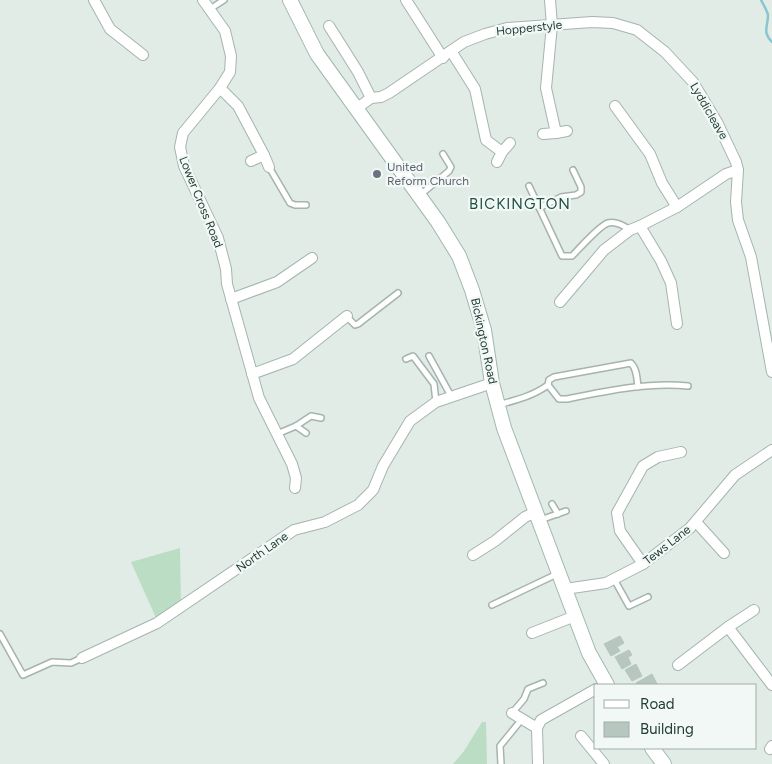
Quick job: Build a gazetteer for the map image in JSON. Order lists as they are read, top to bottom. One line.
{"streets":{"main road":["Bickington Road"],"street":["Hopperstyle","Lyddicleave","Lower Cross Road","Tews Lane","North Lane"]},"crossings":[["Hopperstyle","Lyddicleave"],["Hopperstyle","Bickington Road"],["Bickington Road","Tews Lane"],["Bickington Road","North Lane"]],"districts":["BICKINGTON"],"places":["United Reform Church"],"legend":["Road","Building"]}
